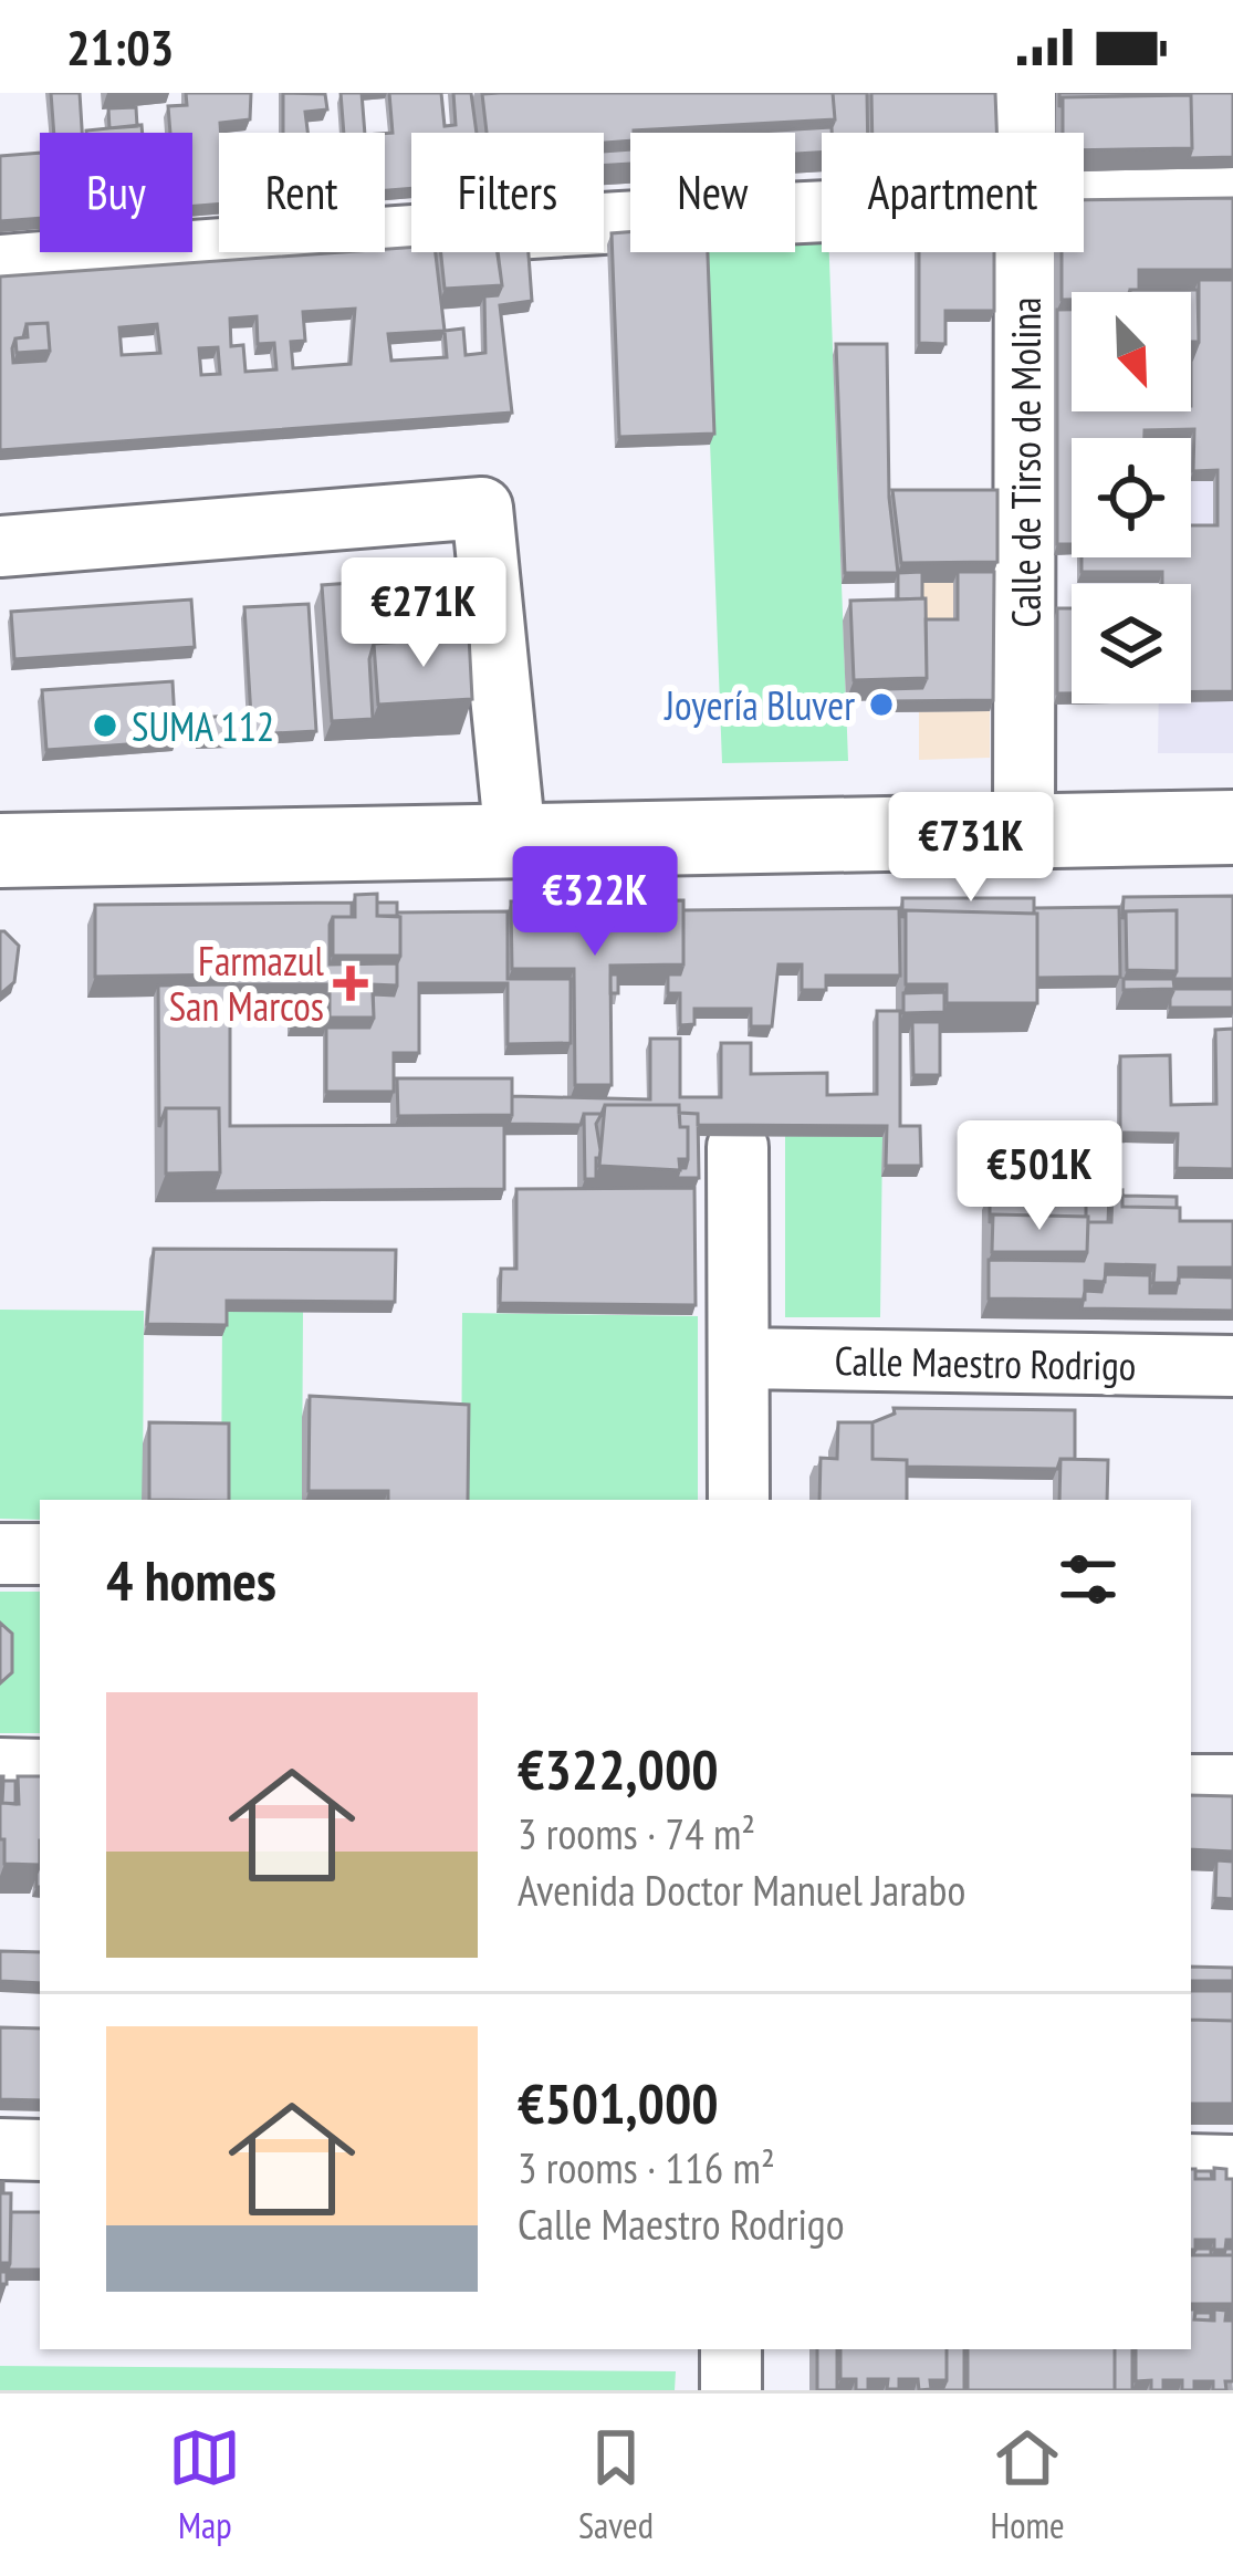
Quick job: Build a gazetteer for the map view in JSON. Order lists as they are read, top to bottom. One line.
{"streets":{"street":["Calle de Tirso de Molina","Calle Maestro Rodrigo"]},"places":{"other":["Joyería Bluver","SUMA 112"],"health":["Farmazul San Marcos"]},"north":"bottom right","page":{"status":"21:03","chip":["Buy","Rent","Filters","New","Apartment"],"price":["€271K","€731K","€322K","€501K"],"heading":"4 homes","list":[{"name":"€322,000","note":"3 rooms · 74 m² · Avenida Doctor Manuel Jarabo"},{"name":"€501,000","note":"3 rooms · 116 m² · Calle Maestro Rodrigo"}],"tabs":["Map","Saved","Home"]}}
